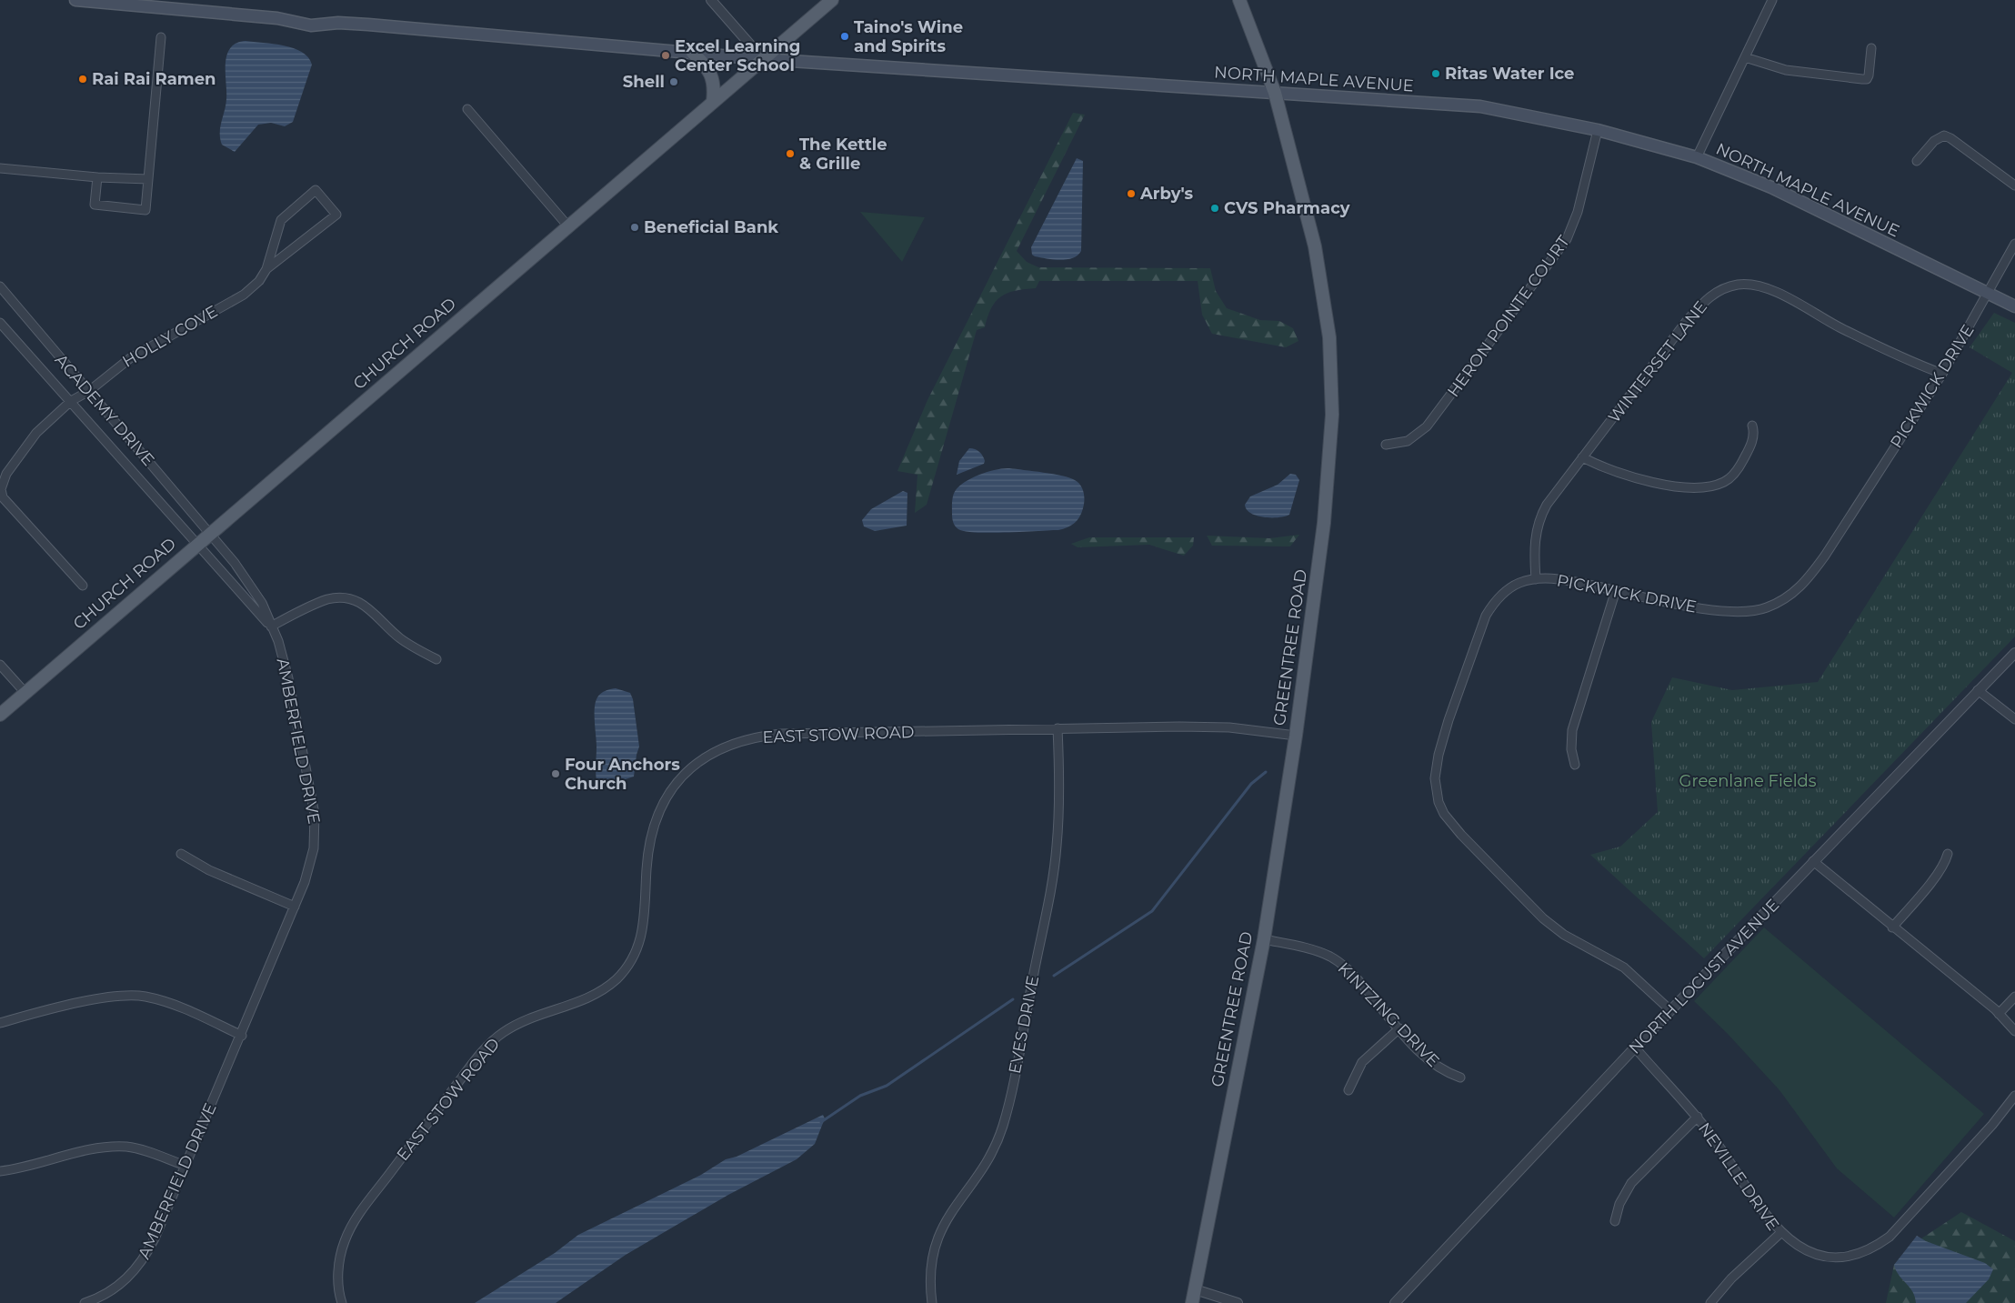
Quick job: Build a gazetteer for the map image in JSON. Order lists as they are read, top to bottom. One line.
{"streets":{"main road":["NORTH MAPLE AVENUE","CHURCH ROAD","GREENTREE ROAD"],"street":["HERON POINTE COURT","HOLLY COVE","WINTERSET LANE","PICKWICK DRIVE","ACADEMY DRIVE","EAST STOW ROAD","AMBERFIELD DRIVE","NORTH LOCUST AVENUE","KINTZING DRIVE","EVES DRIVE","NEVILLE DRIVE"]},"crossings":[["NORTH MAPLE AVENUE","HERON POINTE COURT"],["NORTH MAPLE AVENUE","CHURCH ROAD"],["NORTH MAPLE AVENUE","PICKWICK DRIVE"],["NORTH MAPLE AVENUE","GREENTREE ROAD"],["HOLLY COVE","ACADEMY DRIVE"],["CHURCH ROAD","ACADEMY DRIVE"],["CHURCH ROAD","AMBERFIELD DRIVE"],["WINTERSET LANE","PICKWICK DRIVE"],["PICKWICK DRIVE","NORTH LOCUST AVENUE"],["ACADEMY DRIVE","AMBERFIELD DRIVE"],["GREENTREE ROAD","EAST STOW ROAD"],["GREENTREE ROAD","KINTZING DRIVE"],["EAST STOW ROAD","EVES DRIVE"],["NORTH LOCUST AVENUE","NEVILLE DRIVE"]],"parks":["Greenlane Fields"],"places":["Taino's Wine and Spirits","Excel Learning Center School","Ritas Water Ice","Rai Rai Ramen","Shell","The Kettle & Grille","Arby's","CVS Pharmacy","Beneficial Bank","Four Anchors Church"]}
